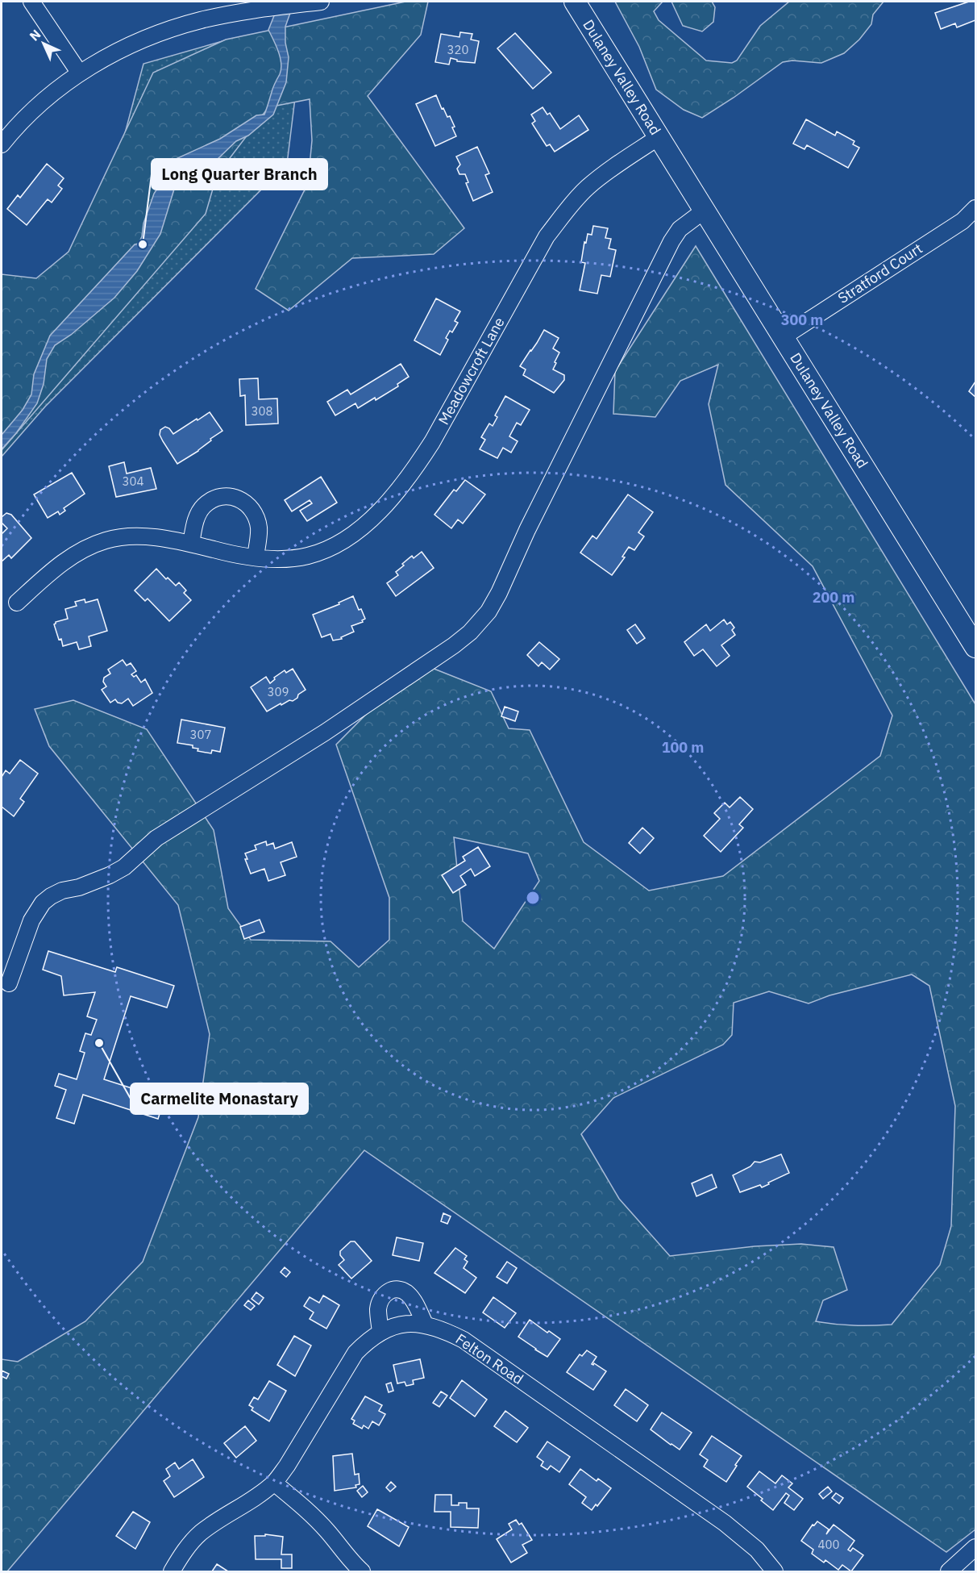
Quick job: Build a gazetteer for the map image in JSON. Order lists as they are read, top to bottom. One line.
{"streets":{"main road":["Dulaney Valley Road"],"street":["Stratford Court","Meadowcroft Lane","Felton Road"]},"crossings":[["Dulaney Valley Road","Stratford Court"],["Dulaney Valley Road","Meadowcroft Lane"]],"places":["Long Quarter Branch","Carmelite Monastary"],"house_numbers":["320","308","304","309","307","400"],"north":"top left","rings":["300 m","200 m","100 m"]}
